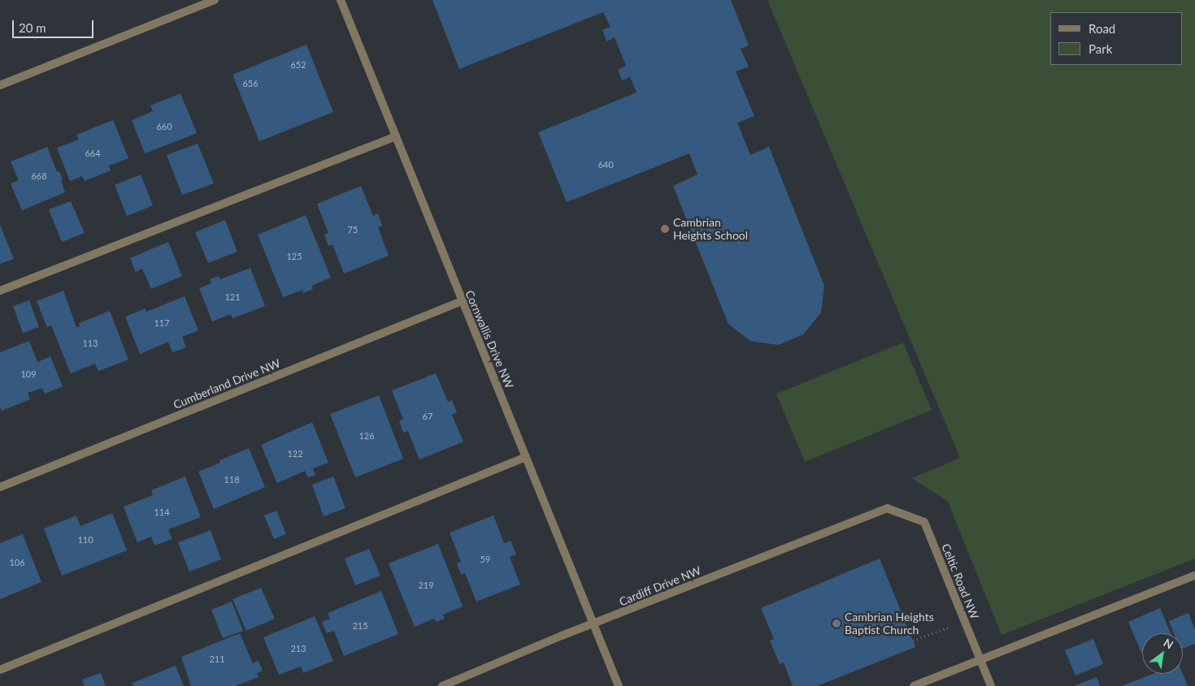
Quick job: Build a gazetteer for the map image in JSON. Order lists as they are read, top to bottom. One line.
{"streets":{"street":["Cornwallis Drive NW","Cumberland Drive NW","Celtic Road NW","Cardiff Drive NW"]},"crossings":[["Cornwallis Drive NW","Cumberland Drive NW"],["Cornwallis Drive NW","Cardiff Drive NW"],["Celtic Road NW","Cardiff Drive NW"]],"places":["Cambrian Heights School","Cambrian Heights Baptist Church"],"house_numbers":["652","656","660","664","640","668","75","125","121","117","113","109","67","126","122","118","114","110","59","106","219","215","213","211"],"legend":["Road","Park"],"scale_bar":"20 m","north":"top right"}
